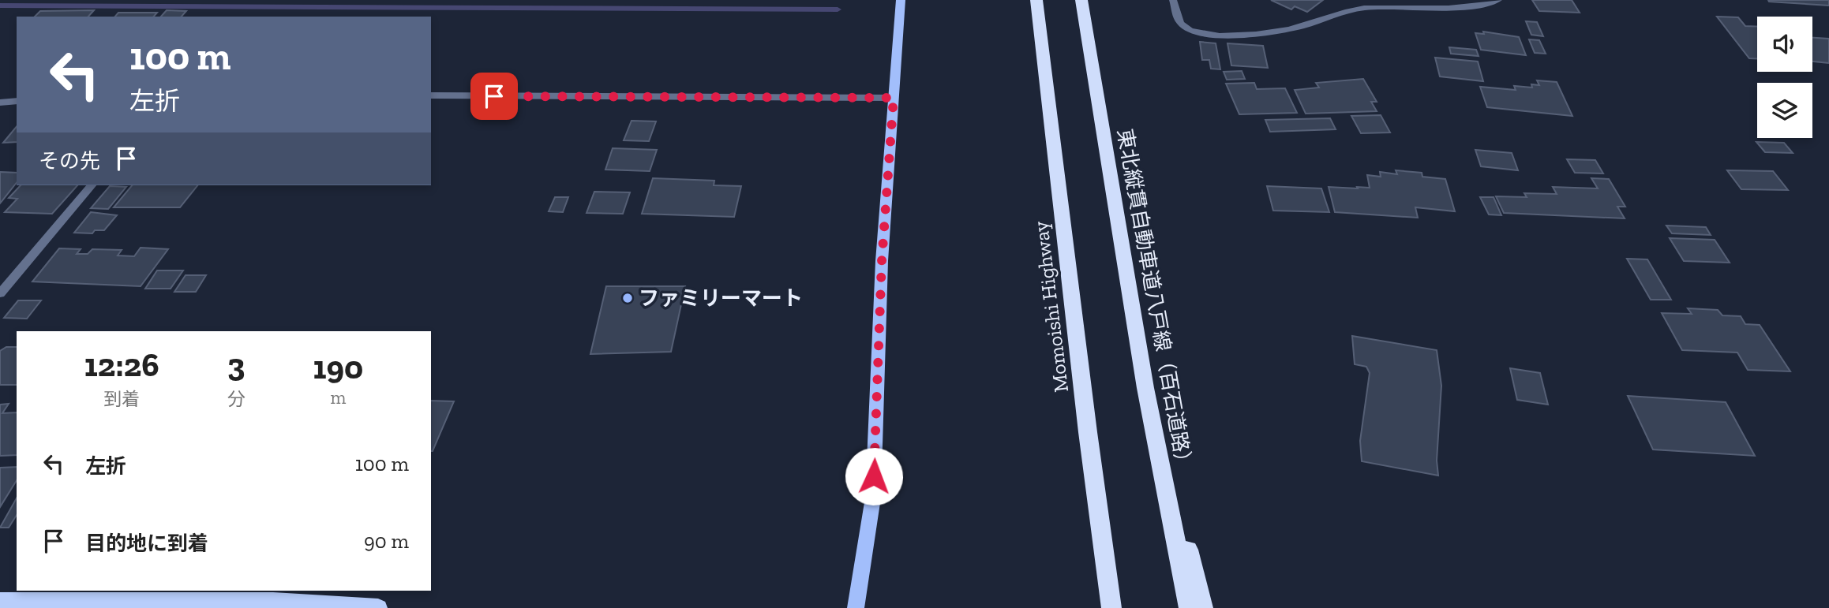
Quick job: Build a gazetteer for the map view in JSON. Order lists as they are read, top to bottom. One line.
{"streets":{"highway":["東北縦貫自動車道八戸線（百石道路）","Momoishi Highway"]},"places":["ファミリーマート"],"page":{"turn":["100 m","左折"],"then":"その先","eta":["12:26","到着","3","分","190","m"],"list":[{"name":"左折","value":"100 m"},{"name":"目的地に到着","value":"90 m"}]}}
